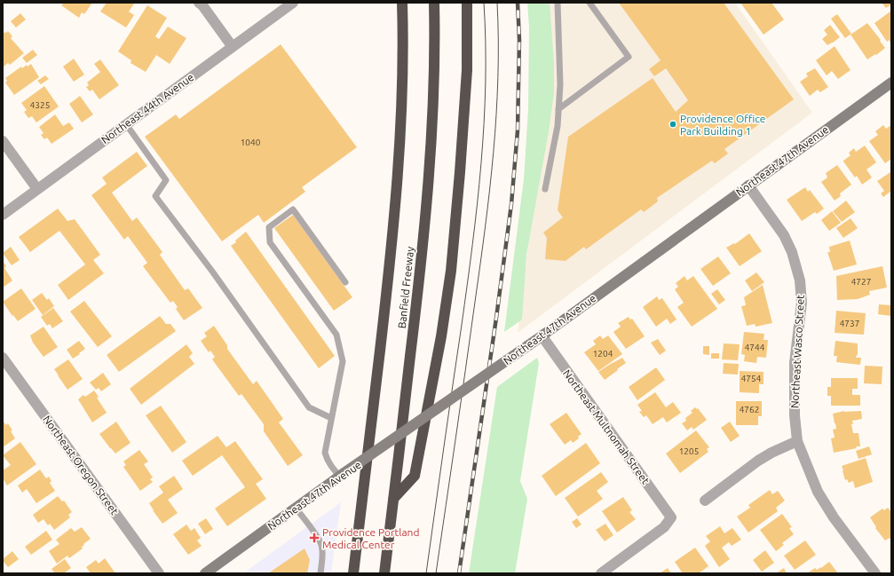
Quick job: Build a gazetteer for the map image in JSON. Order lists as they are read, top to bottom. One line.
{"streets":{"highway":["Banfield Freeway"],"main road":["Northeast 47th Avenue"],"street":["Northeast 44th Avenue","Northeast Wasco Street","Northeast Multnomah Street","Northeast Oregon Street"]},"crossings":[["Northeast 47th Avenue","Northeast Wasco Street"],["Northeast 47th Avenue","Northeast Multnomah Street"]],"places":{"other":["Providence Office Park Building 1"],"health":["Providence Portland Medical Center"]},"house_numbers":["4325","1040","4727","4737","4744","1204","4754","4762","1205"]}
